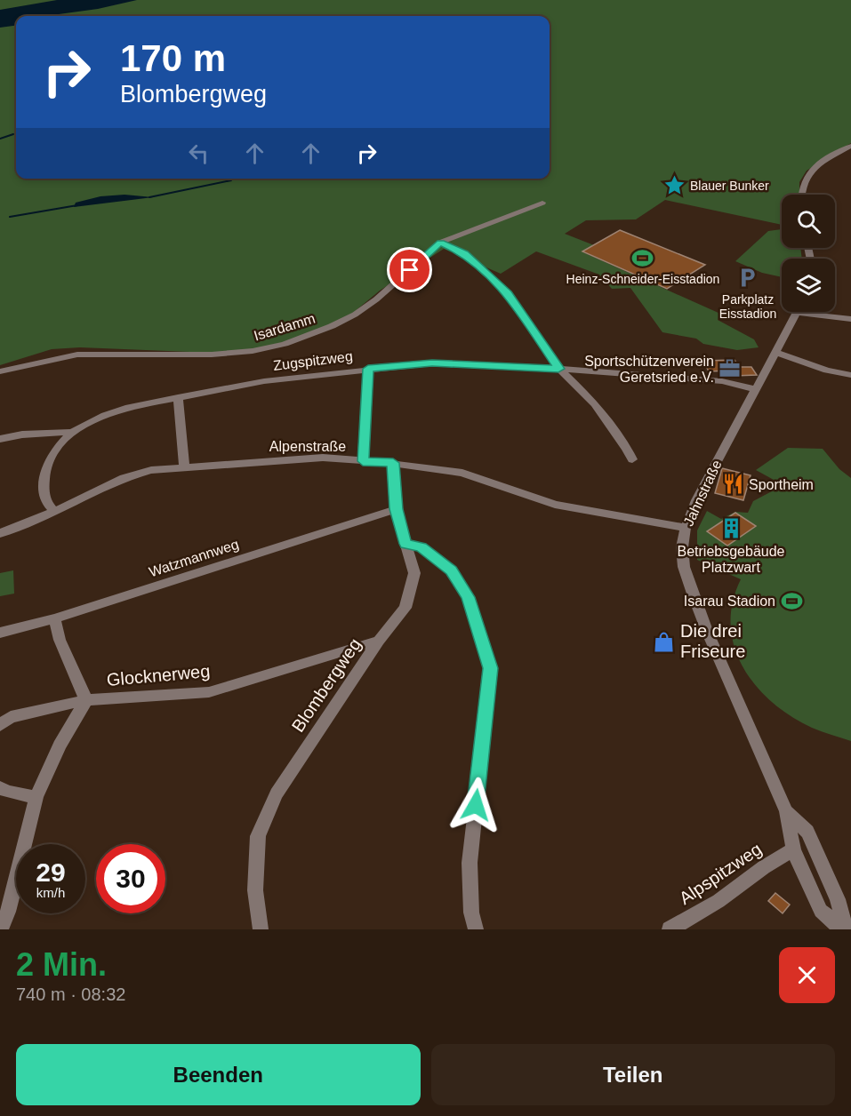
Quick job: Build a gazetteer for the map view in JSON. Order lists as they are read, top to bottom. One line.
{"streets":{"street":["Isardamm","Zugspitzweg","Alpenstraße","Jahnstraße","Watzmannweg","Glocknerweg","Blombergweg","Alpspitzweg"]},"crossings":[["Zugspitzweg","Alpenstraße"],["Zugspitzweg","Jahnstraße"],["Alpenstraße","Jahnstraße"],["Alpenstraße","Blombergweg"],["Jahnstraße","Alpspitzweg"],["Watzmannweg","Blombergweg"],["Glocknerweg","Blombergweg"]],"places":{"place":["Blauer Bunker"],"sports":["Heinz-Schneider-Eisstadion","Isarau Stadion"],"parking":["Parkplatz Eisstadion"],"office":["Sportschützenverein Geretsried e.V."],"restaurant":["Sportheim"],"building":["Betriebsgebäude Platzwart"],"shop":["Die drei Friseure"]},"page":{"turn":["170 m","Blombergweg"],"speed":"29 km/h","limit":"30","heading":["2 Min.","740 m · 08:32"],"buttons":["Beenden","Teilen"]}}
